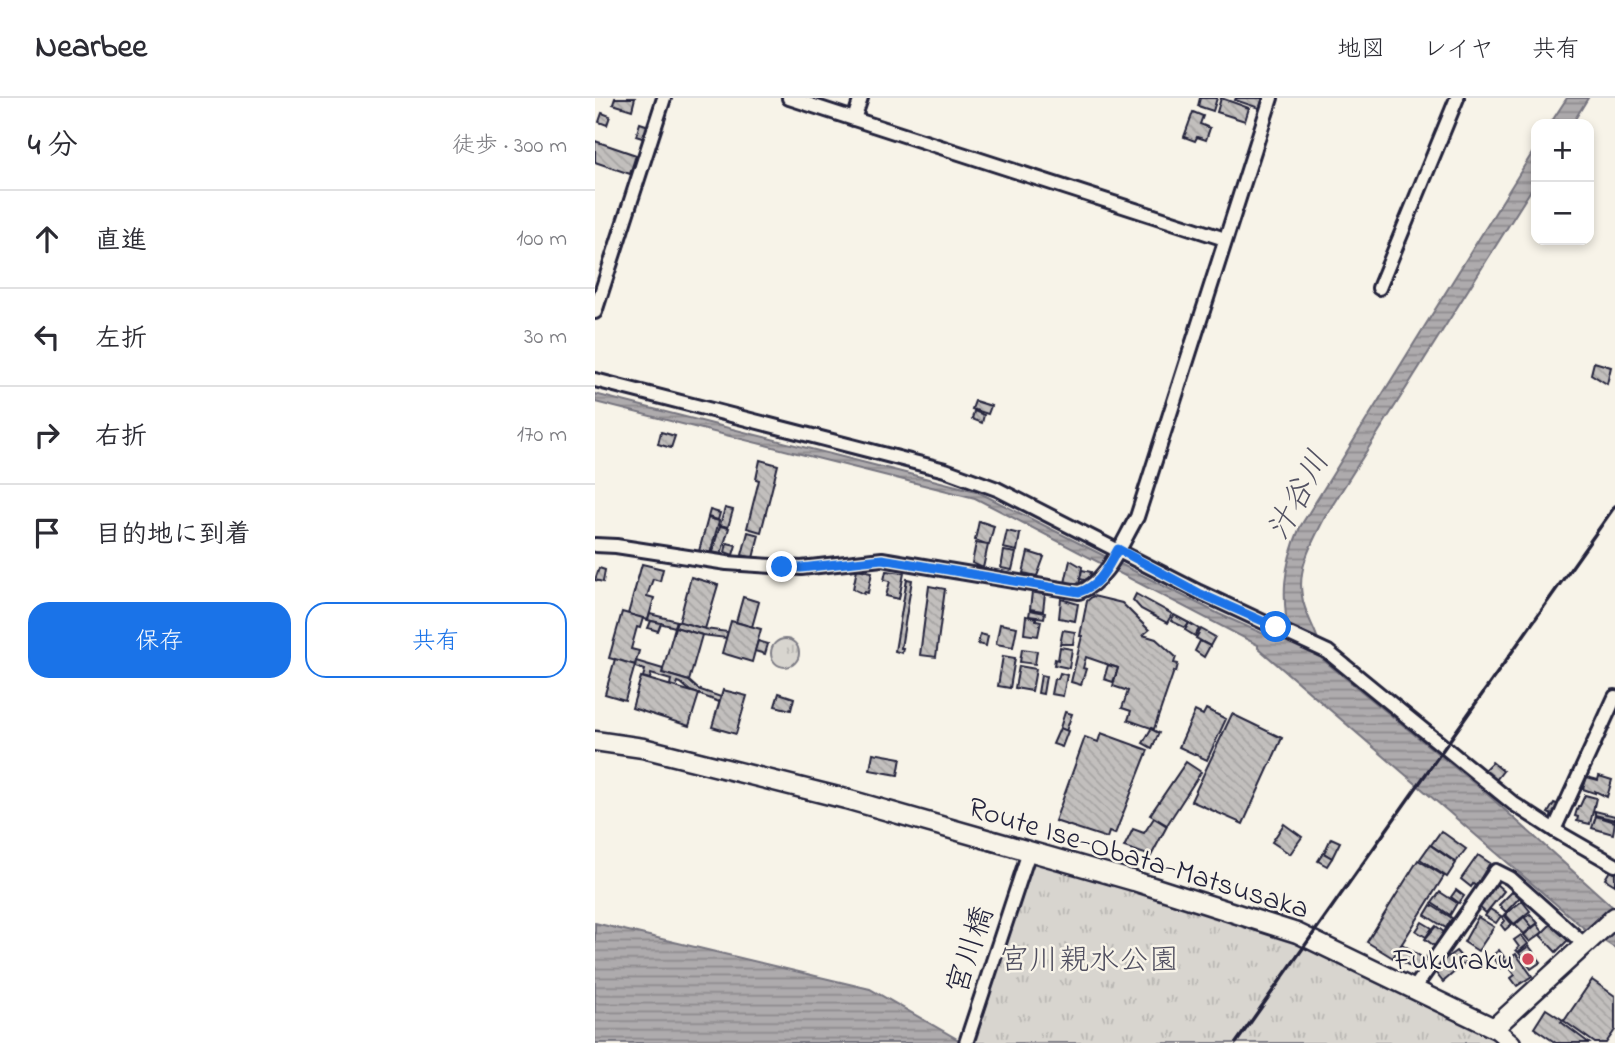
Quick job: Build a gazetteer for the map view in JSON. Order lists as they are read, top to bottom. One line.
{"streets":{"main road":["Route Ise-Obata-Matsusaka"],"street":["宮川橋"]},"crossings":[["Route Ise-Obata-Matsusaka","宮川橋"]],"water":["汁谷川"],"parks":["宮川親水公園"],"places":["Fukuraku"],"page":{"header":"Nearbee","nav":["地図","レイヤ","共有"],"heading":["4 分","徒歩 · 300 m"],"map_buttons":["+","−"],"list":[["直進","100 m"],["左折","30 m"],["右折","170 m"],"目的地に到着"],"buttons":["保存","共有"]}}
